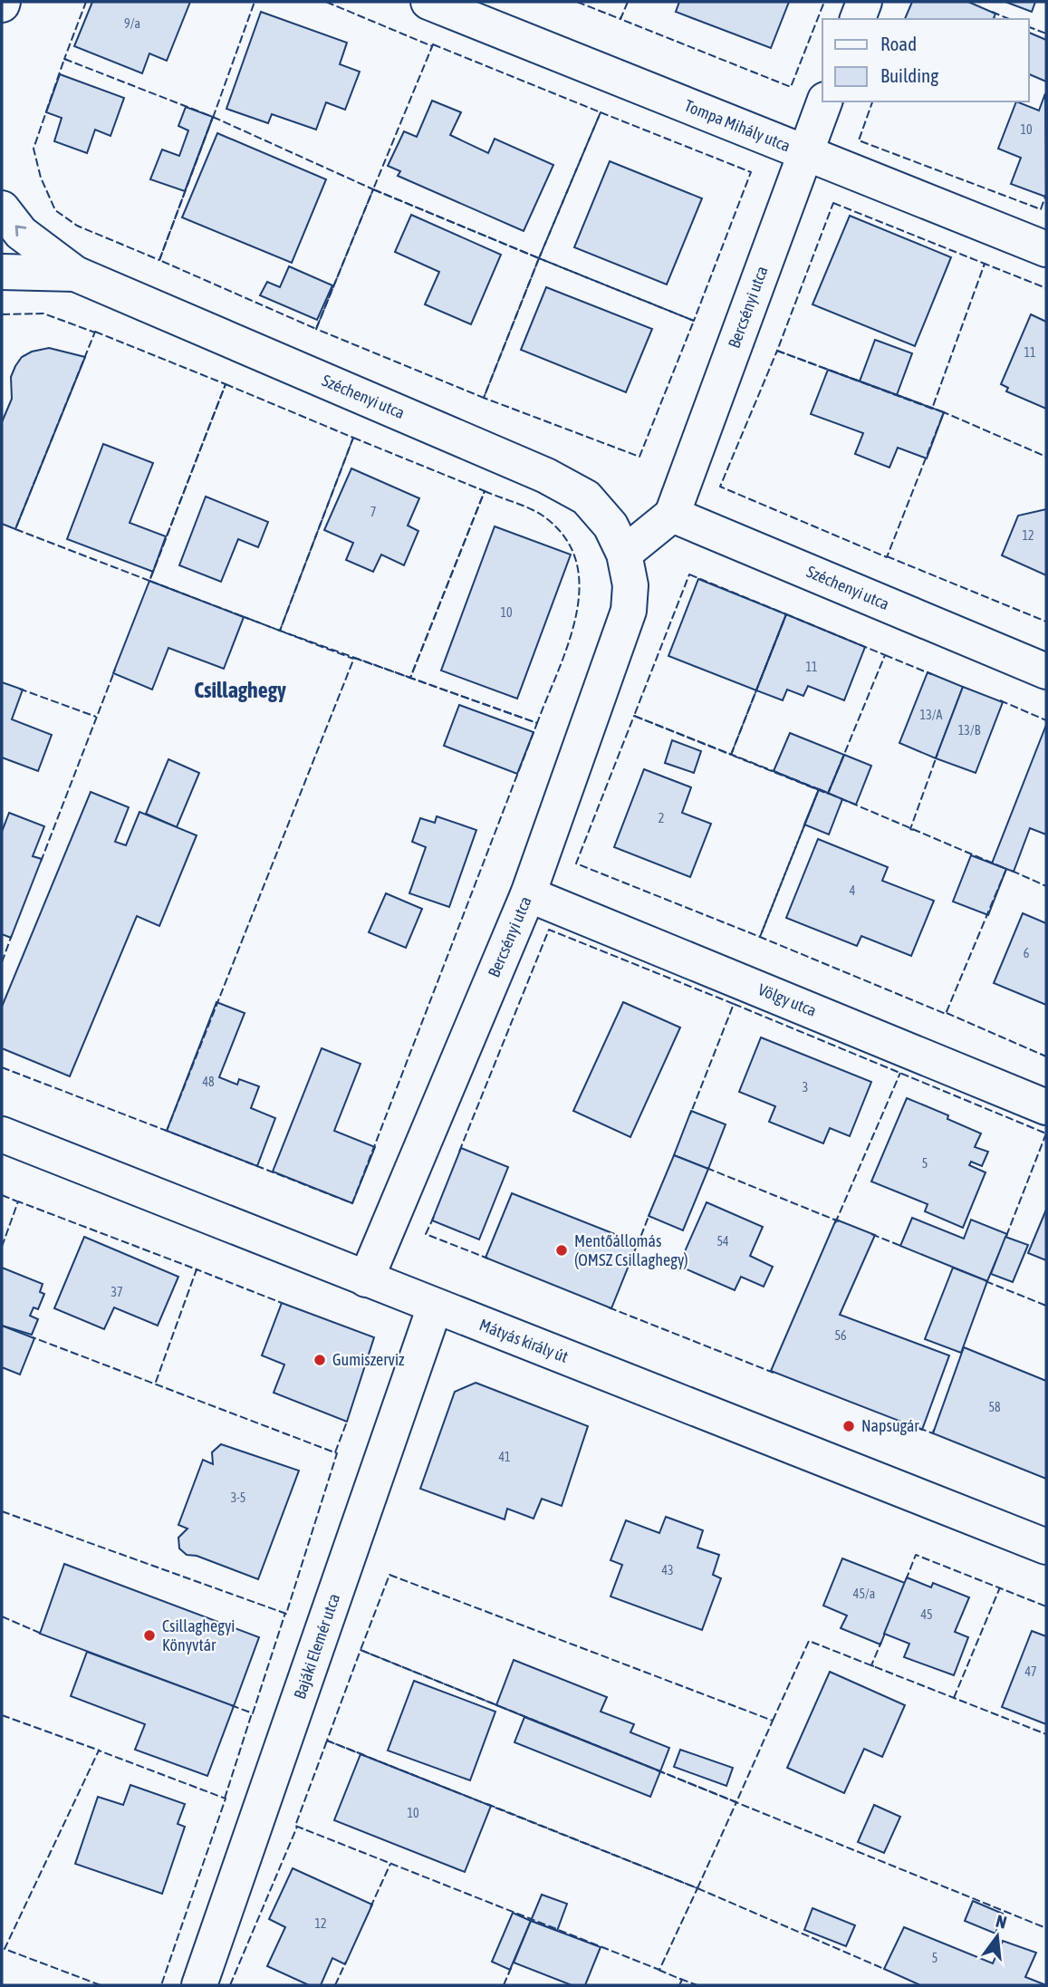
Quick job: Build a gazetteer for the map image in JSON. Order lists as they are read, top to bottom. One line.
{"streets":{"street":["Tompa Mihály utca","Bercsényi utca","Széchenyi utca","Völgy utca","Mátyás király út","Bajáki Elemér utca"]},"crossings":[["Tompa Mihály utca","Bercsényi utca"],["Bercsényi utca","Széchenyi utca"],["Bercsényi utca","Völgy utca"],["Bercsényi utca","Mátyás király út"],["Mátyás király út","Bajáki Elemér utca"]],"districts":["Csillaghegy"],"places":["Mentőállomás (OMSZ Csillaghegy)","Gumiszerviz","Napsugár","Csillaghegyi Könyvtár"],"house_numbers":["9/a","10","11","7","12","10","11","13/A","13/B","2","4","6","48","3","5","54","37","56","58","41","3-5","43","45/a","45","47","10","12","5"],"legend":["Road","Building"],"north":"top"}
